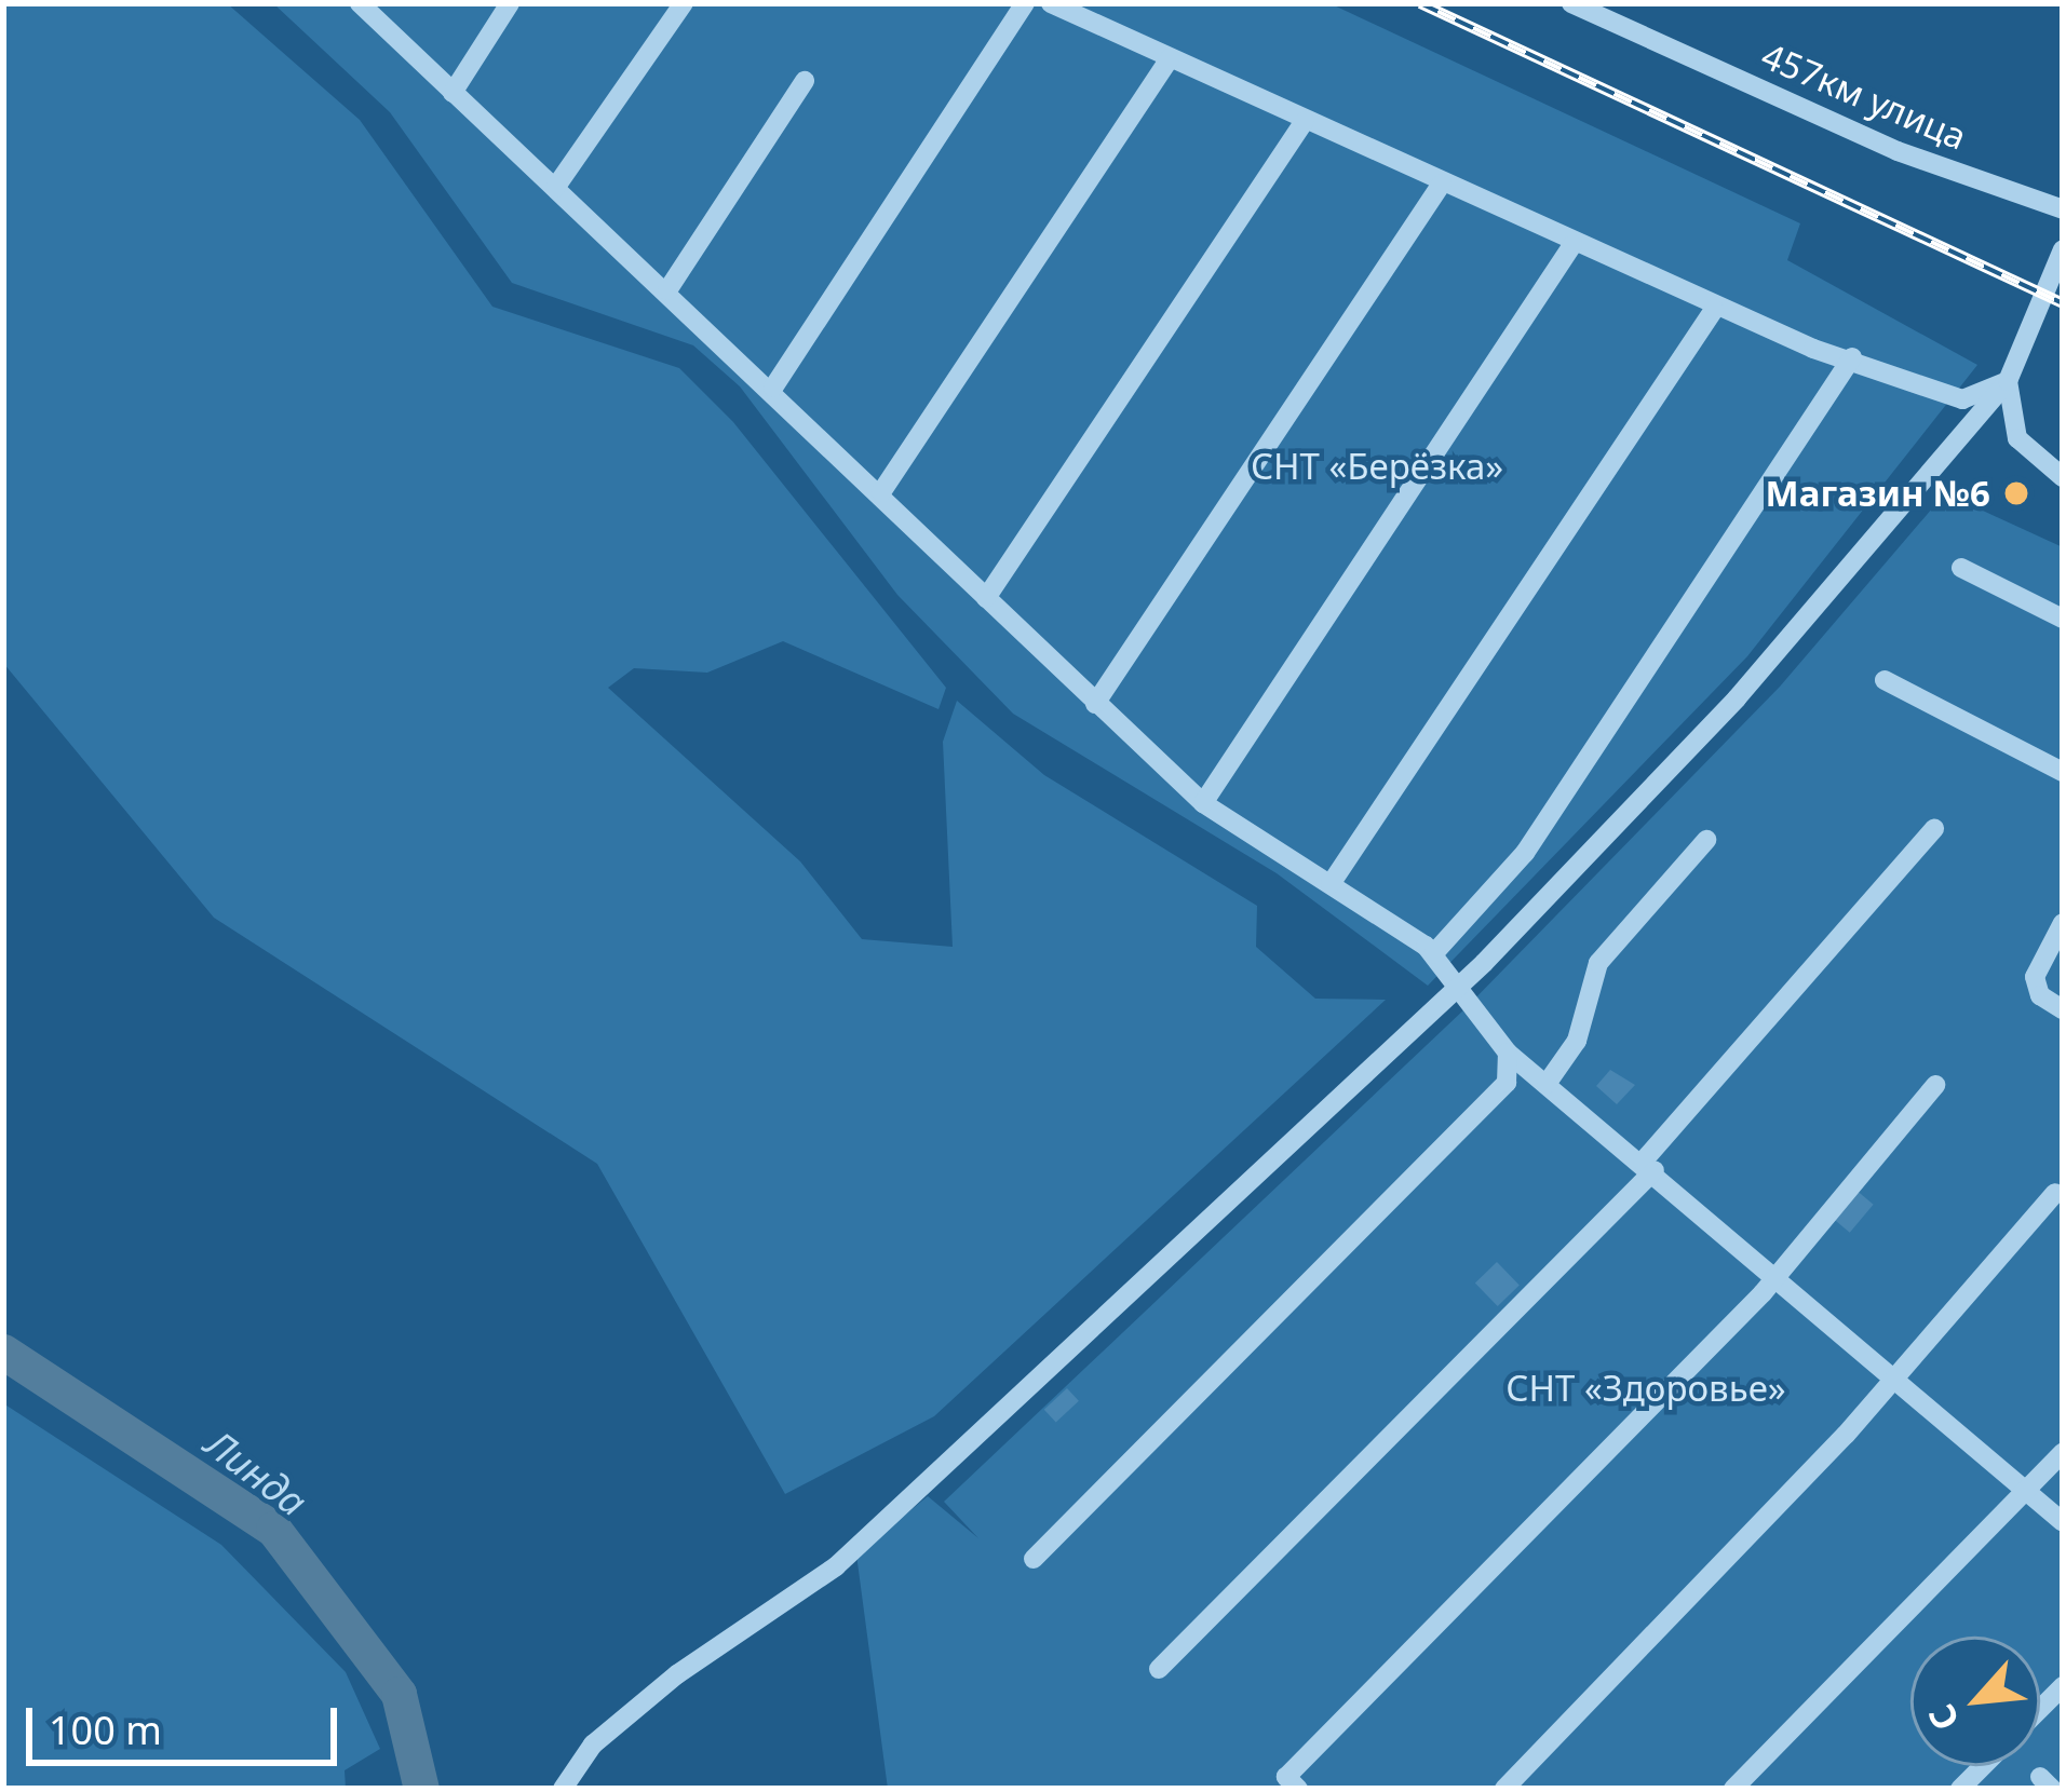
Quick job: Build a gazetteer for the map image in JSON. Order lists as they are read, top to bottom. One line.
{"streets":{"street":["457км улица"]},"water":["Линда"],"parks":["СНТ «Берёзка»","СНТ «Здоровье»"],"places":["Магазин №6"],"scale_bar":"100 m","north":"bottom left"}
